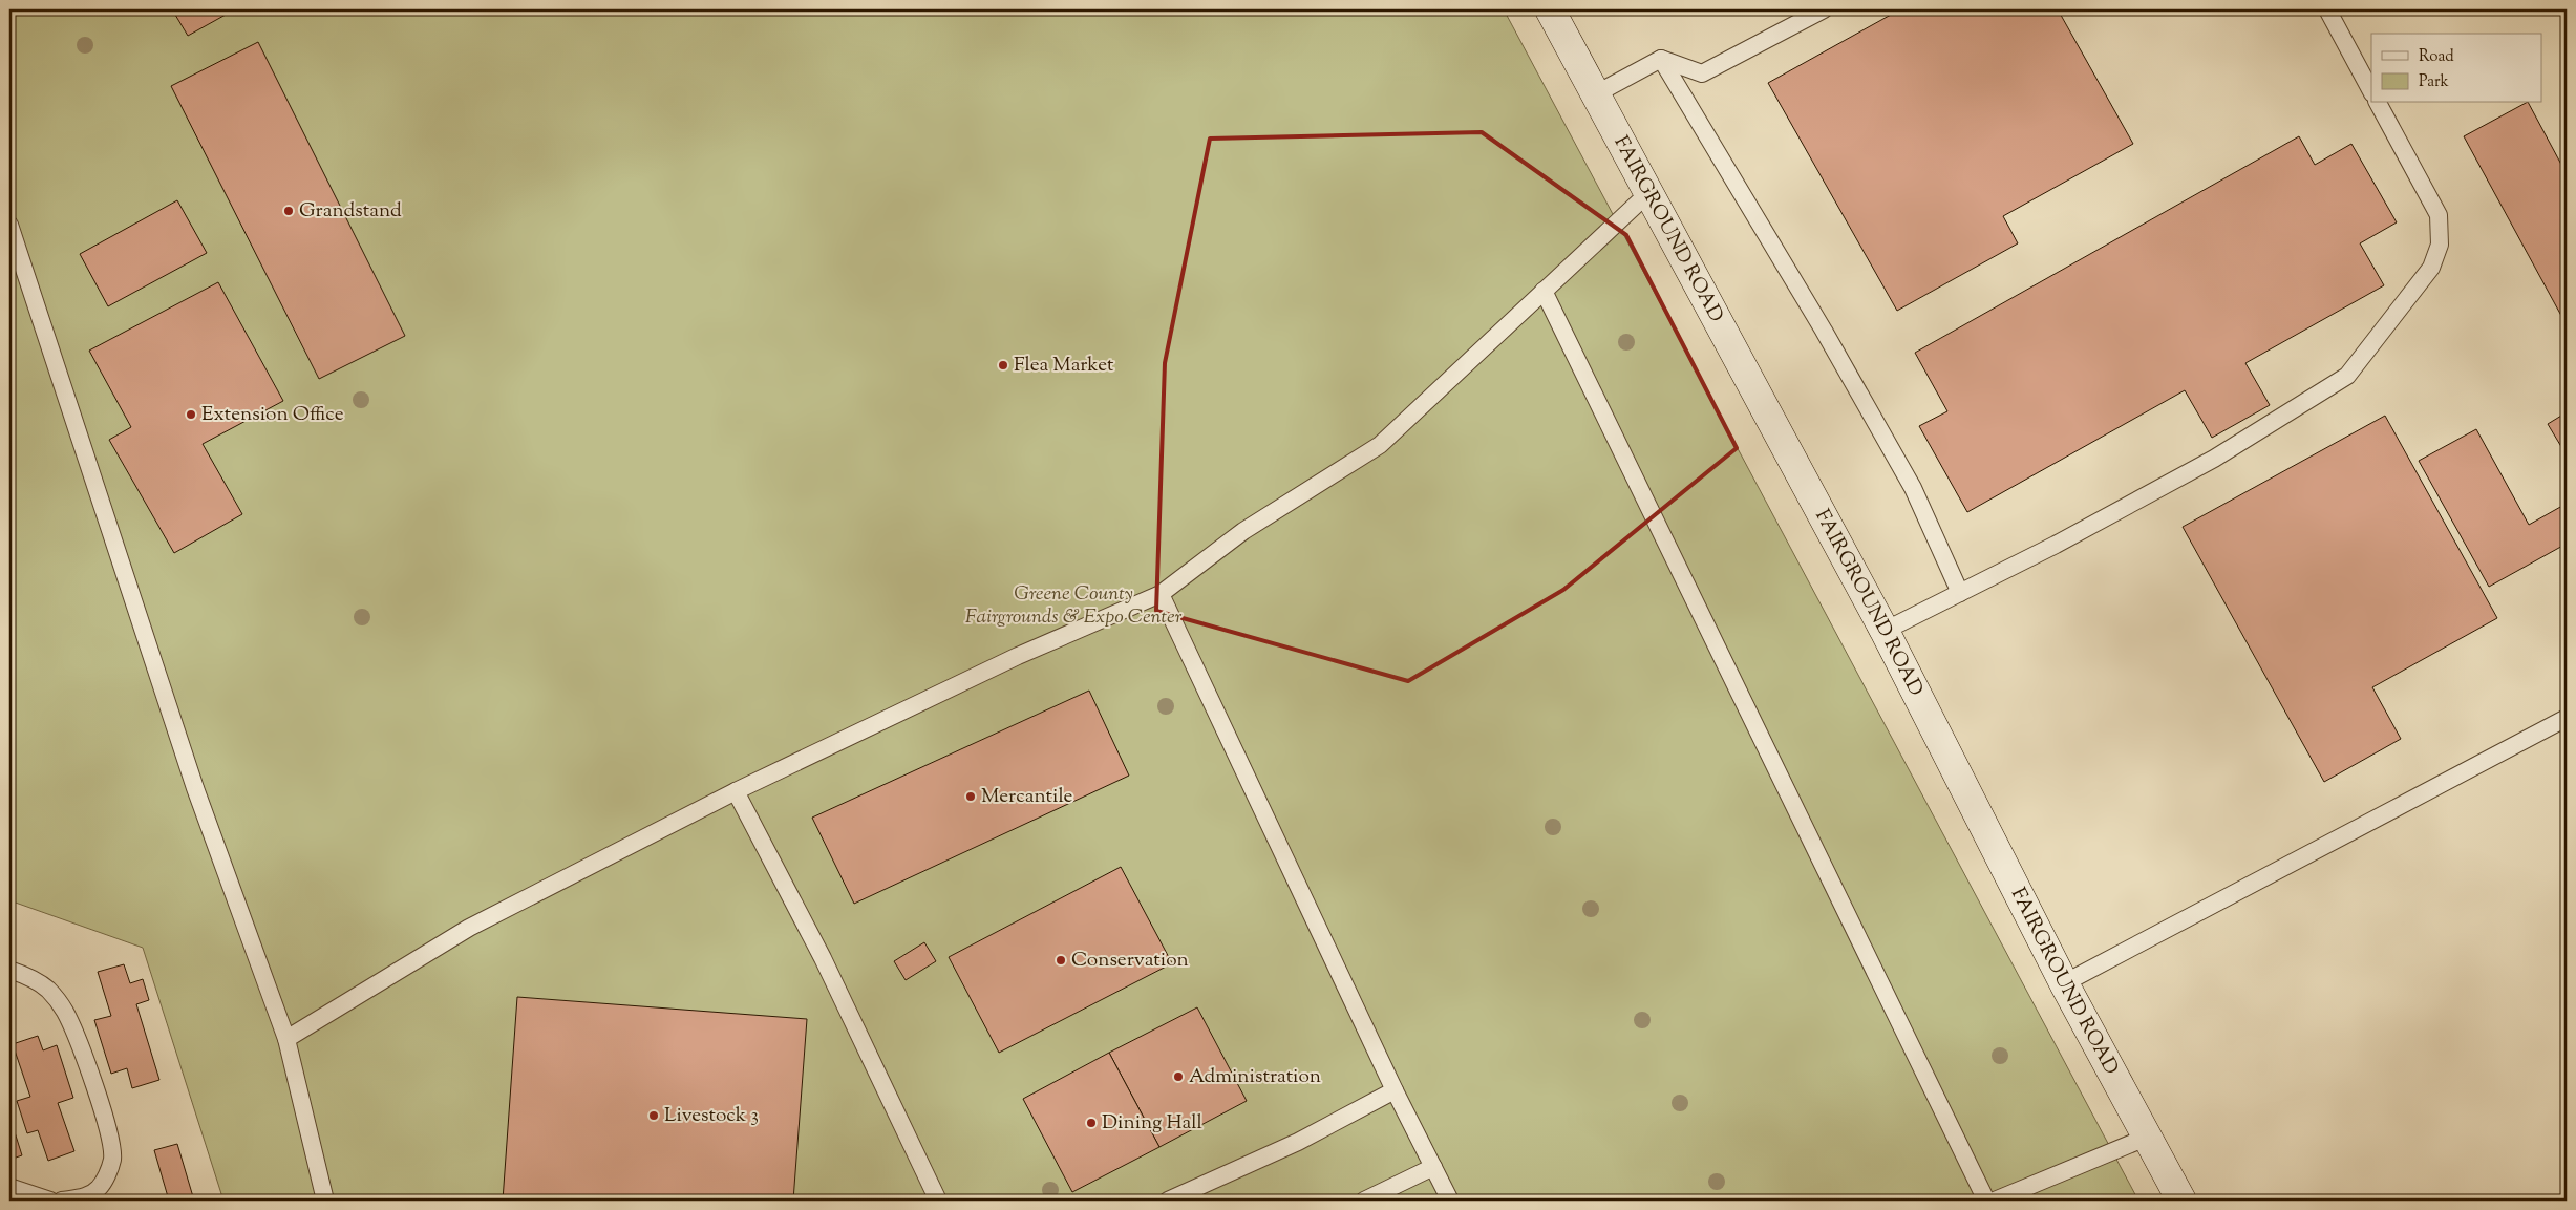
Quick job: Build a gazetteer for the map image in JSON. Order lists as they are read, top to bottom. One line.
{"streets":{"street":["FAIRGROUND ROAD"]},"parks":["Greene County Fairgrounds & Expo Center"],"places":["Grandstand","Flea Market","Extension Office","Mercantile","Conservation","Administration","Livestock 3","Dining Hall"],"legend":["Road","Park"]}
